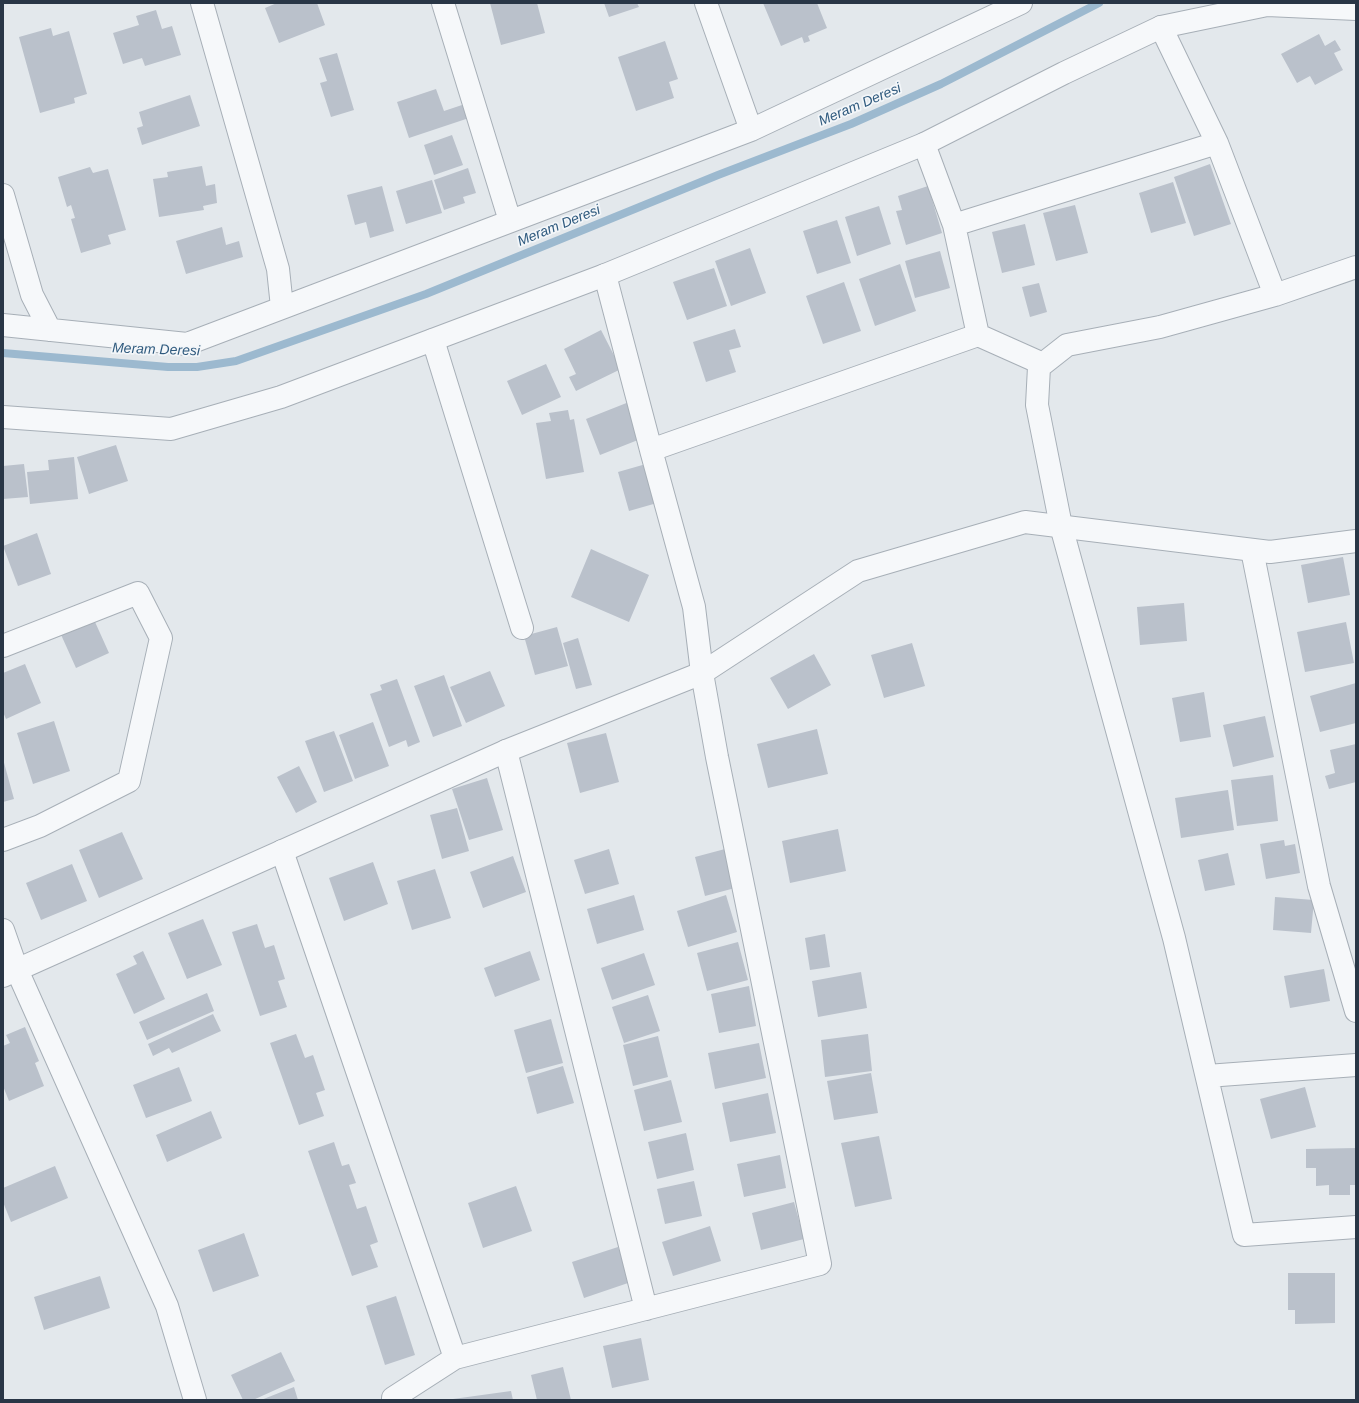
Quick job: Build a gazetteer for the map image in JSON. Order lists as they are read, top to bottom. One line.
{"water":["Meram Deresi"]}
